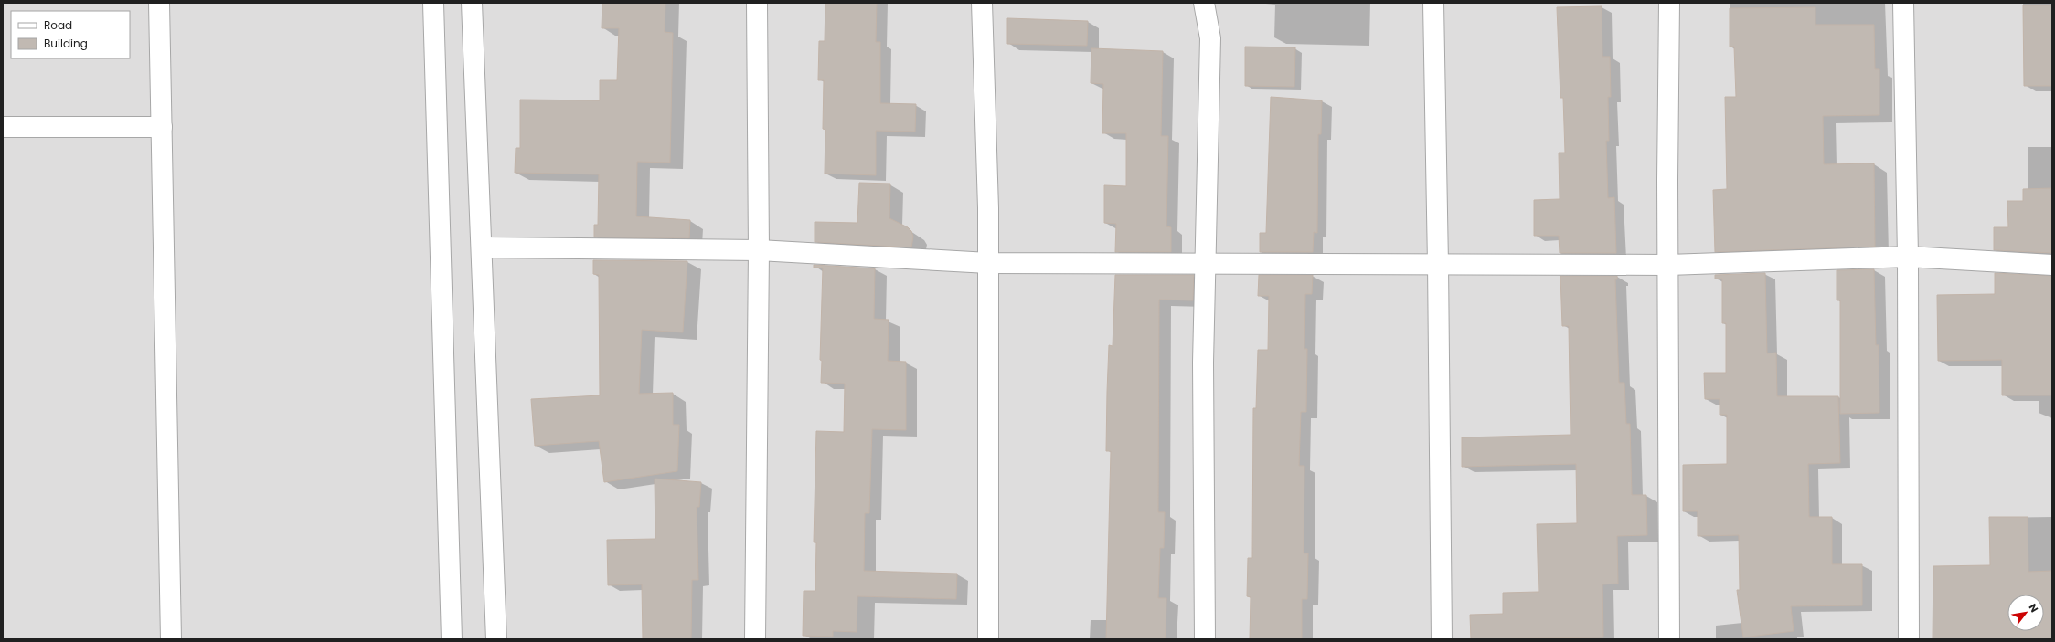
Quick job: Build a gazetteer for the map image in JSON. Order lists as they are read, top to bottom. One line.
{"legend":["Road","Building"],"north":"top right"}
